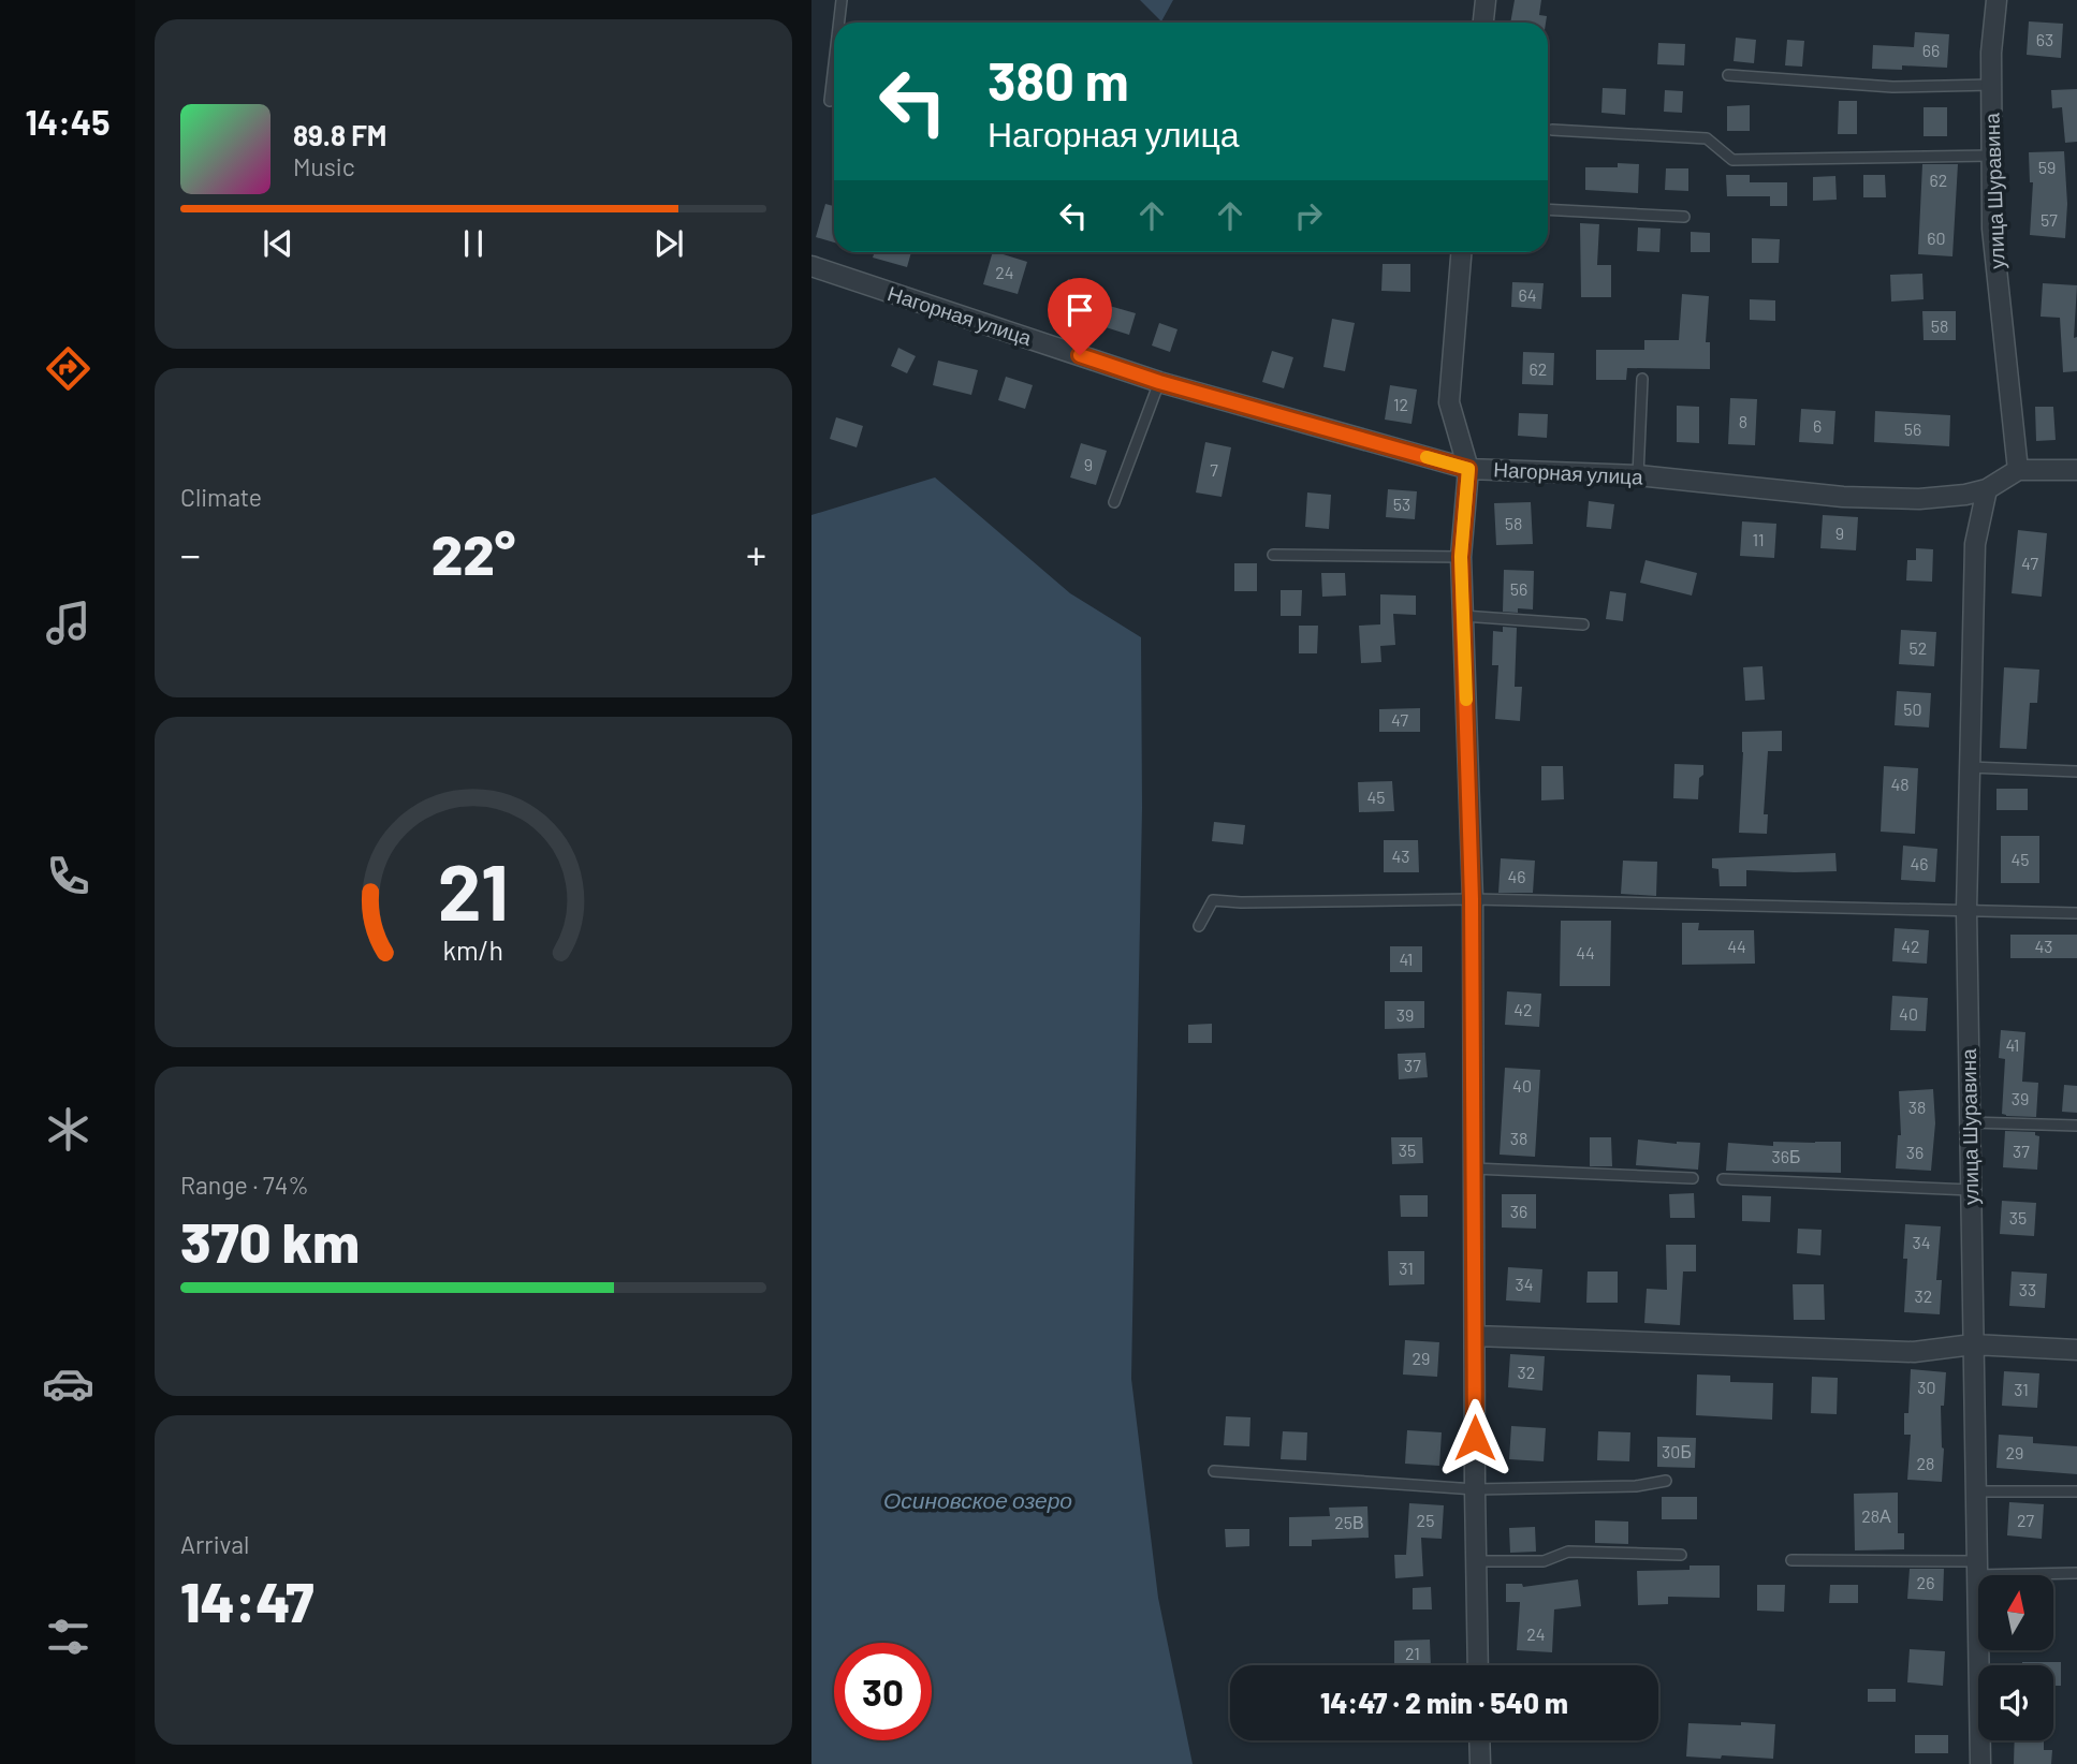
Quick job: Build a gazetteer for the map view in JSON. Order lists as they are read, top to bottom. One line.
{"streets":{"street":["улица Шуравина","Нагорная улица"]},"crossings":[["улица Шуравина","Нагорная улица"]],"water":["Осиновское озеро"],"house_numbers":["63","66","59","62","57","60","24","64","58","62","12","8","6","56","9","7","53","58","9","11","47","56","52","50","47","48","45","43","45","46","46","44","42","43","44","41","42","40","39","41","37","40","39","38","38","35","37","36","36Б","36","35","34","31","34","33","32","29","32","30","31","30Б","29","28","28А","25","27","25В","26","24","21"],"north":"top","page":{"tabs":"14:45","turn":["380 m","Нагорная улица"],"song":["89.8 FM","Music"],"tile":["Climate",["Range · 74%","370 km"],["Arrival","14:47"]],"heat":["−","22°","+"],"limit":"30","trip":"14:47 · 2 min · 540 m","gauge":["21","km/h"]}}
